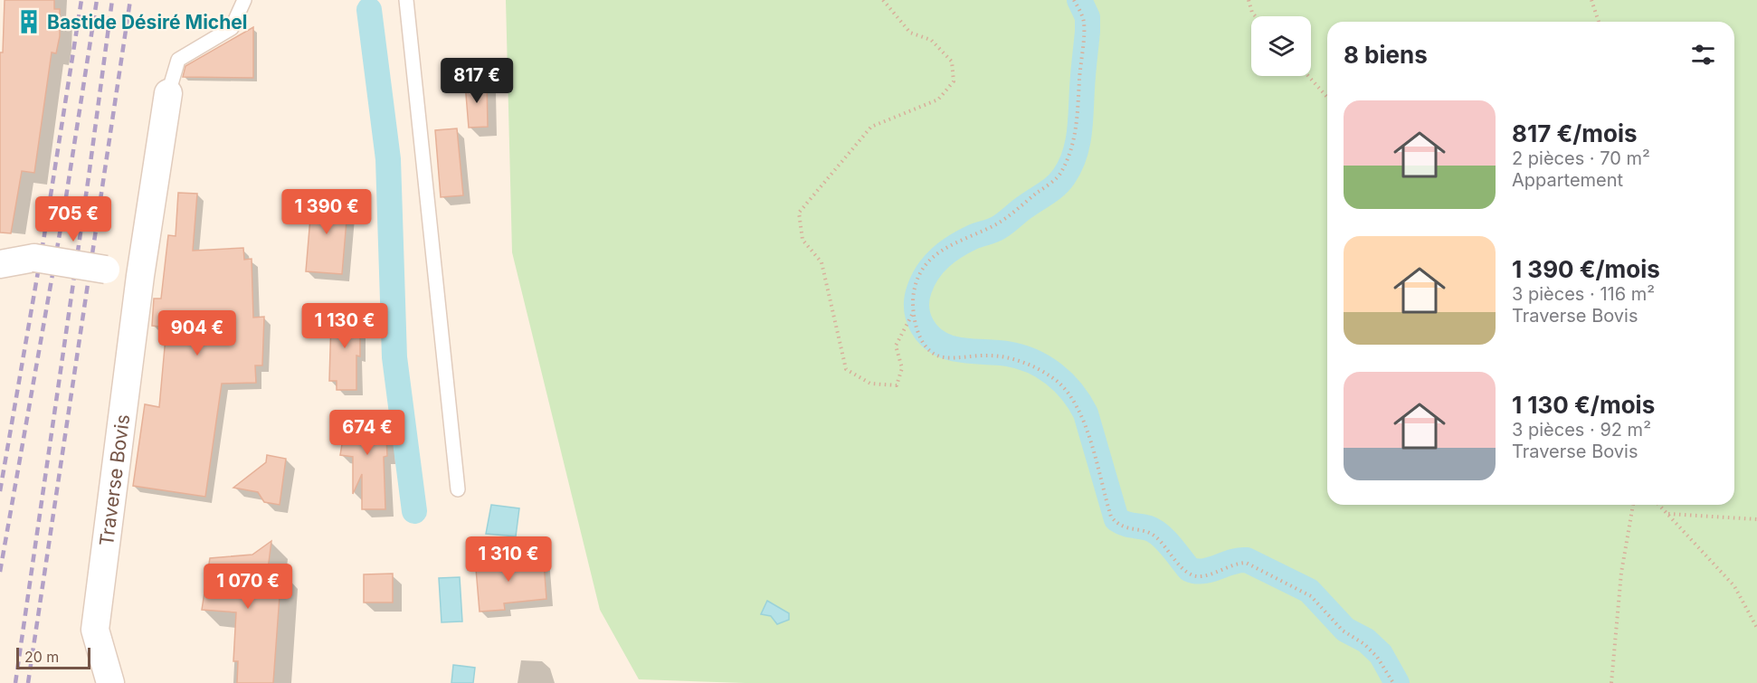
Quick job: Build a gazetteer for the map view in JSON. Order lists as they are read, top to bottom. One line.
{"streets":{"street":["Traverse Bovis"]},"places":{"building":["Bastide Désiré Michel"]},"scale_bar":"20 m","page":{"heading":"8 biens","price":["817 €","1 390 €","705 €","1 130 €","904 €","674 €","1 310 €","1 070 €"],"list":[{"name":"817 €/mois","note":"2 pièces · 70 m² · Appartement"},{"name":"1 390 €/mois","note":"3 pièces · 116 m² · Traverse Bovis"},{"name":"1 130 €/mois","note":"3 pièces · 92 m² · Traverse Bovis"}],"scale":"20 m"}}
